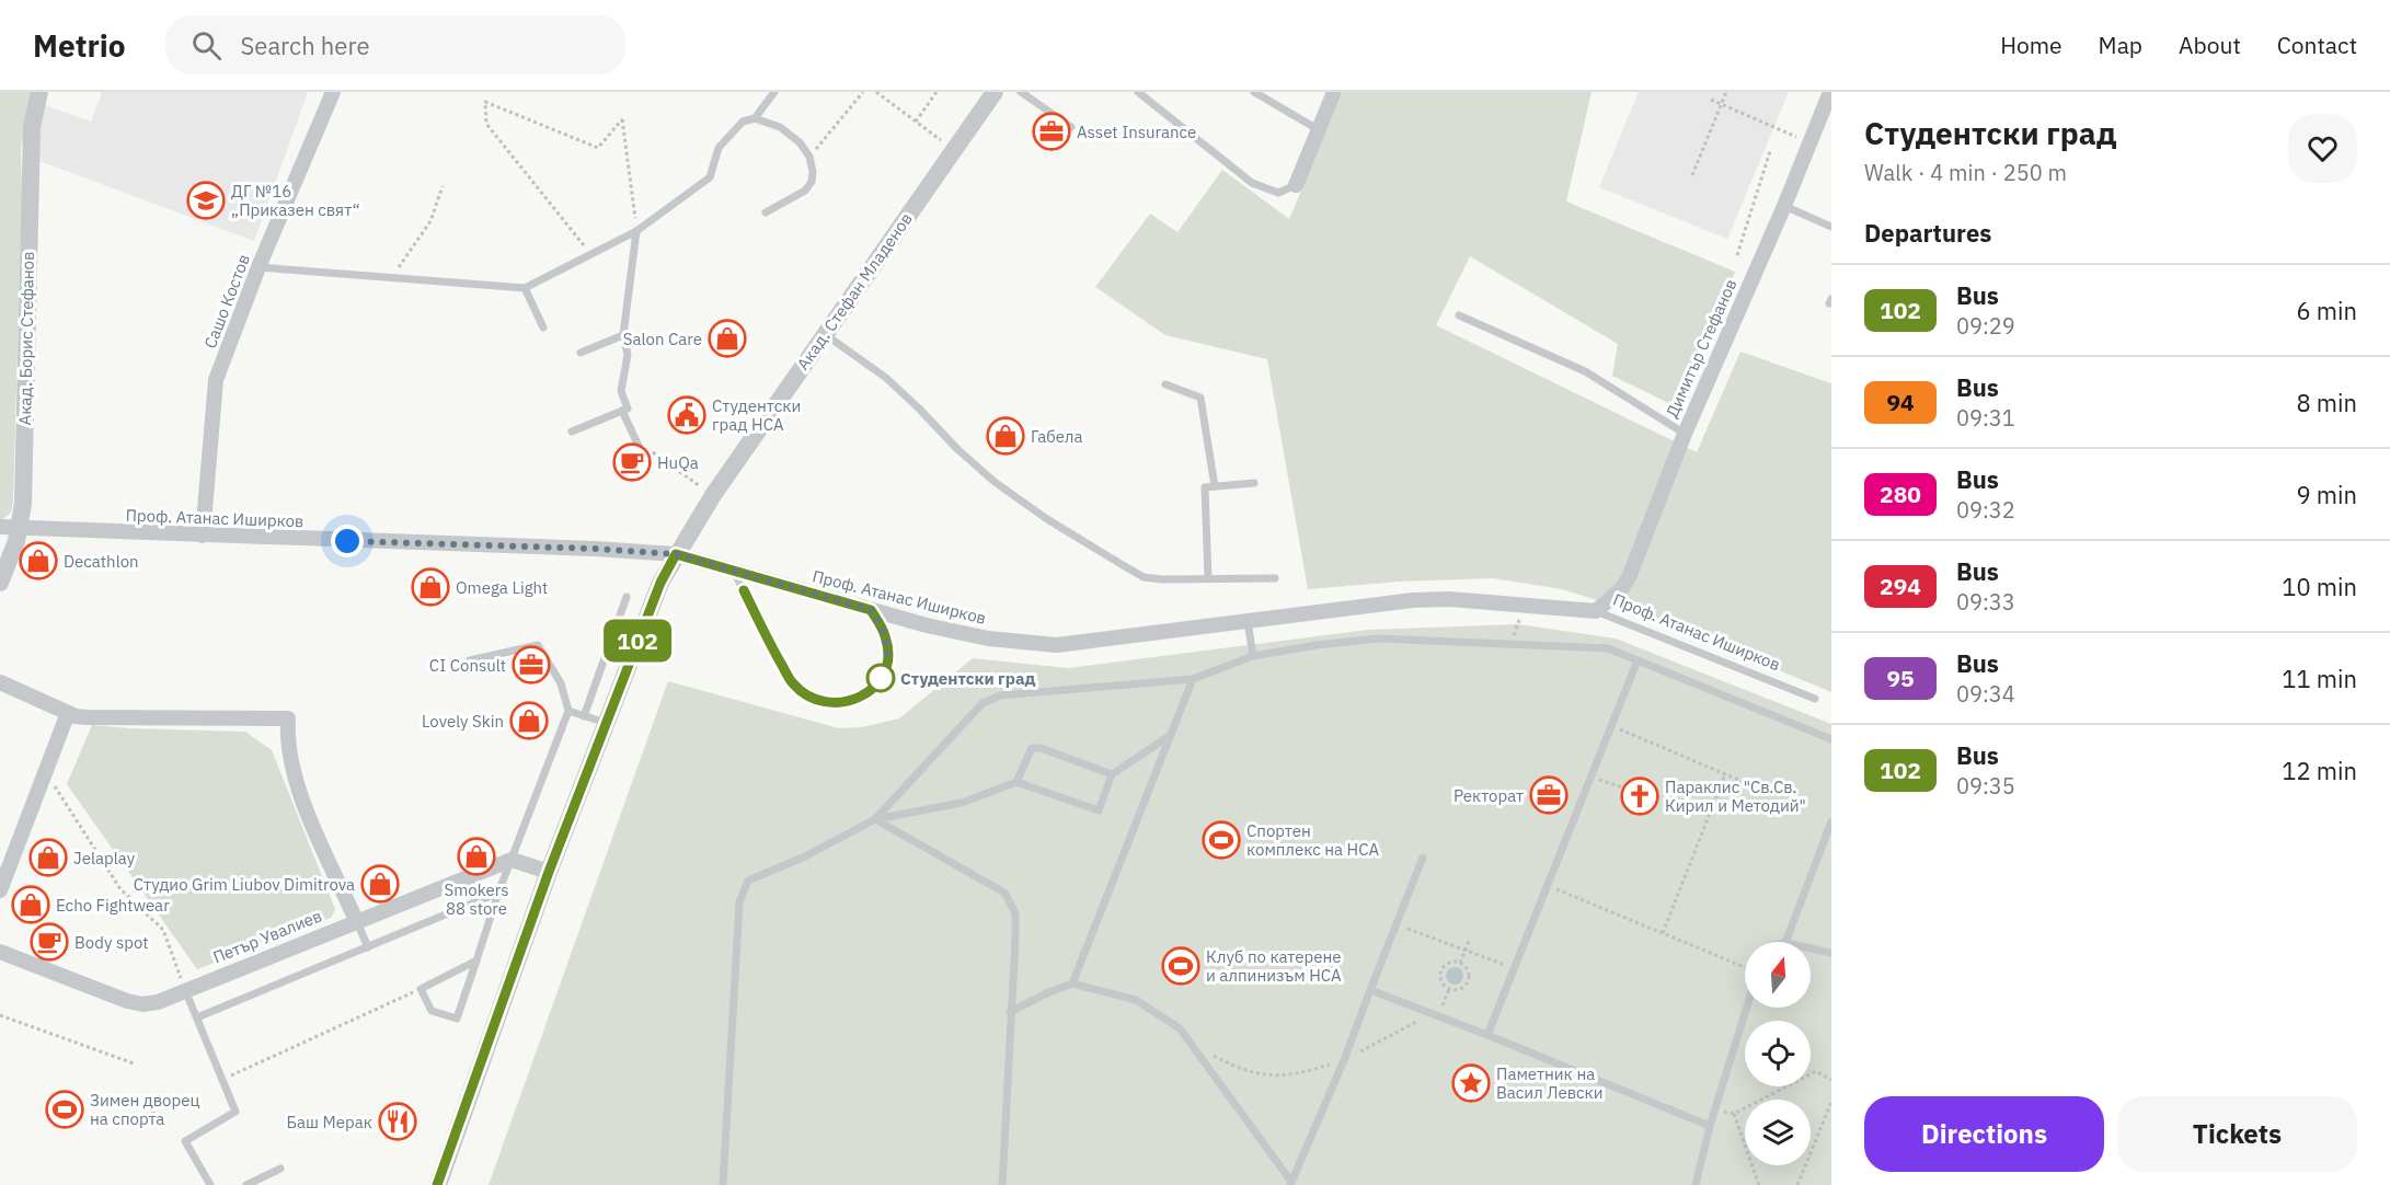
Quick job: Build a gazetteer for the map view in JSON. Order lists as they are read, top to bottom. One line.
{"streets":{"street":["Акад. Стефан Младенов","Сашо Костов","Акад. Борис Стефанов","Димитър Стефанов","Проф. Атанас Иширков","Петър Увалиев"]},"crossings":[["Акад. Стефан Младенов","Проф. Атанас Иширков"],["Сашо Костов","Проф. Атанас Иширков"],["Акад. Борис Стефанов","Проф. Атанас Иширков"],["Димитър Стефанов","Проф. Атанас Иширков"]],"places":{"office":["Asset Insurance","CI Consult","Ректорат"],"school or university":["ДГ №16 „Приказен свят“"],"shop":["Salon Care","Габела","Decathlon","Omega Light","Lovely Skin","Smokers 88 store","Jelaplay","Студио Grim Liubov Dimitrova","Echo Fightwear"],"public building":["Студентски град НСА"],"cafe":["HuQa","Body spot"],"other":["Студентски град"],"church":["Параклис \"Св.Св. Кирил и Методий\""],"sports":["Спортен комплекс на НСА","Клуб по катерене и алпинизъм НСА","Зимен дворец на спорта"],"place":["Паметник на Васил Левски"],"restaurant":["Баш Мерак"]},"lines":["bus line 102"],"north":"top","page":{"header":"Metrio","search":"Search here","nav":["Home","Map","About","Contact"],"on_map":"102","heading":[["Студентски град","Walk · 4 min · 250 m"],"Departures"],"list":[{"mark":"102","name":"Bus","note":"09:29","value":"6 min"},{"mark":"94","name":"Bus","note":"09:31","value":"8 min"},{"mark":"280","name":"Bus","note":"09:32","value":"9 min"},{"mark":"294","name":"Bus","note":"09:33","value":"10 min"},{"mark":"95","name":"Bus","note":"09:34","value":"11 min"},{"mark":"102","name":"Bus","note":"09:35","value":"12 min"}],"buttons":["Directions","Tickets"]}}
